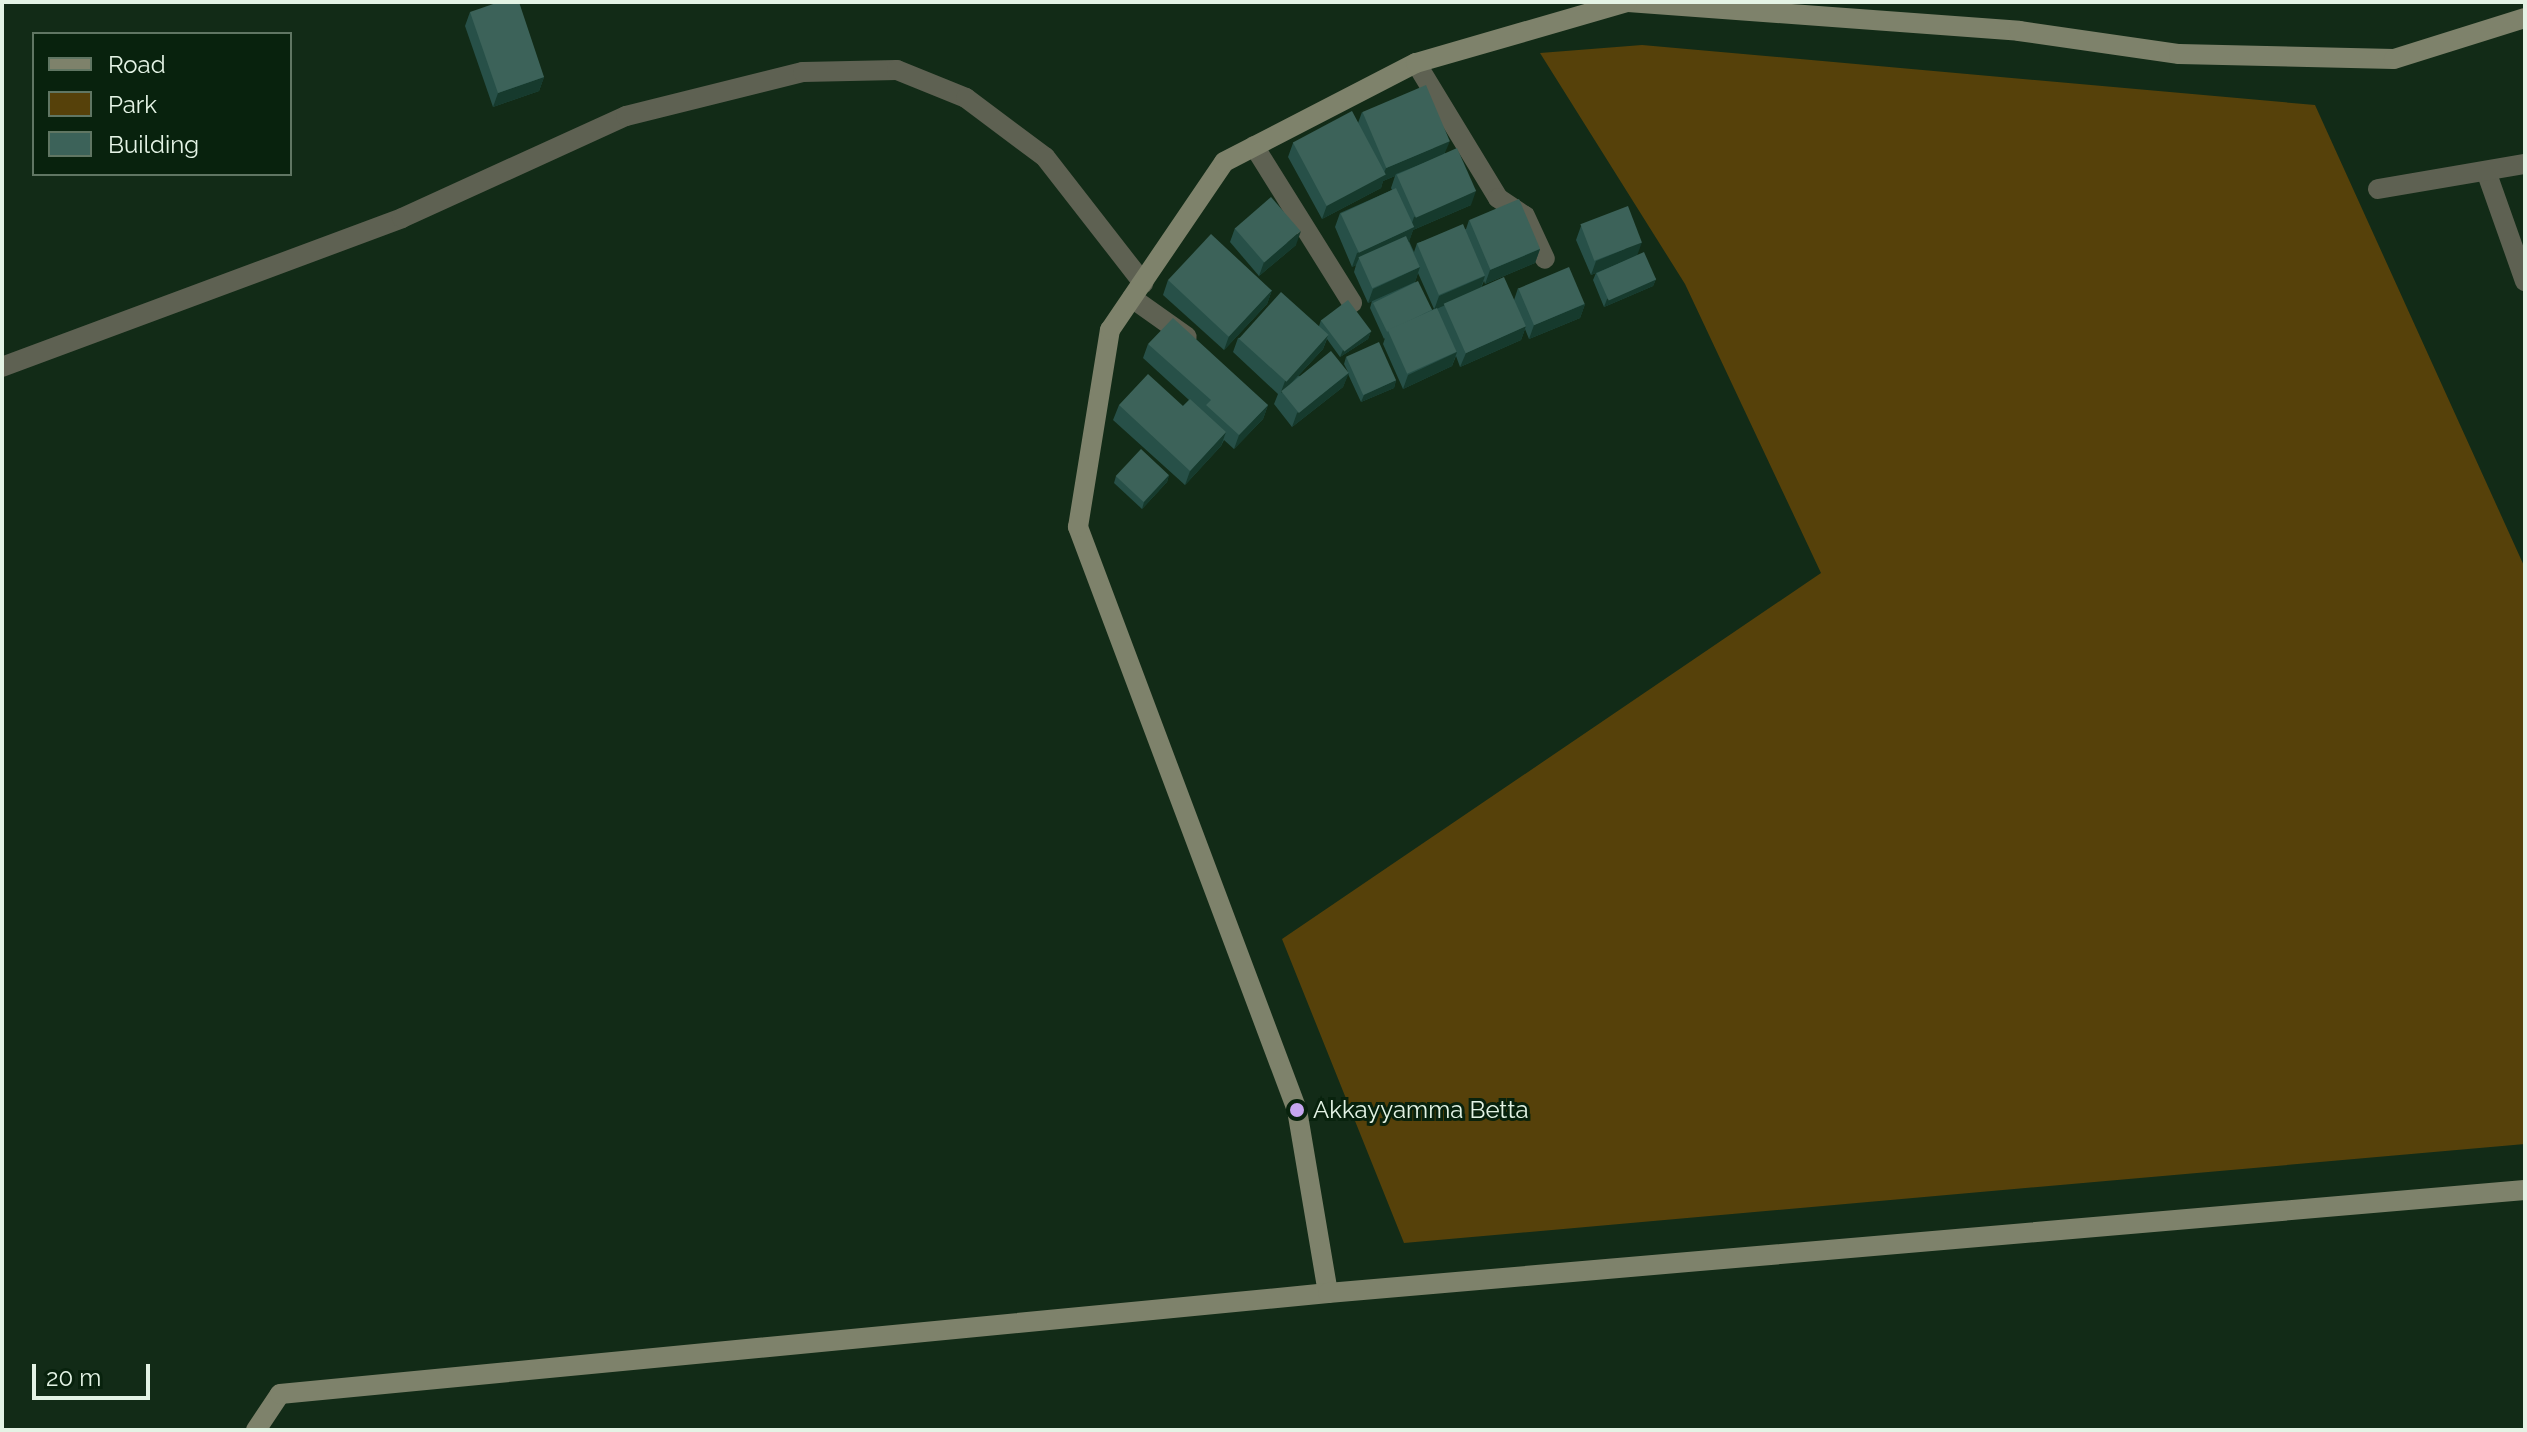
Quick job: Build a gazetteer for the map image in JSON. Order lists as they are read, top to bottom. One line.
{"places":["Akkayyamma Betta"],"legend":["Road","Park","Building"],"scale_bar":"20 m"}
